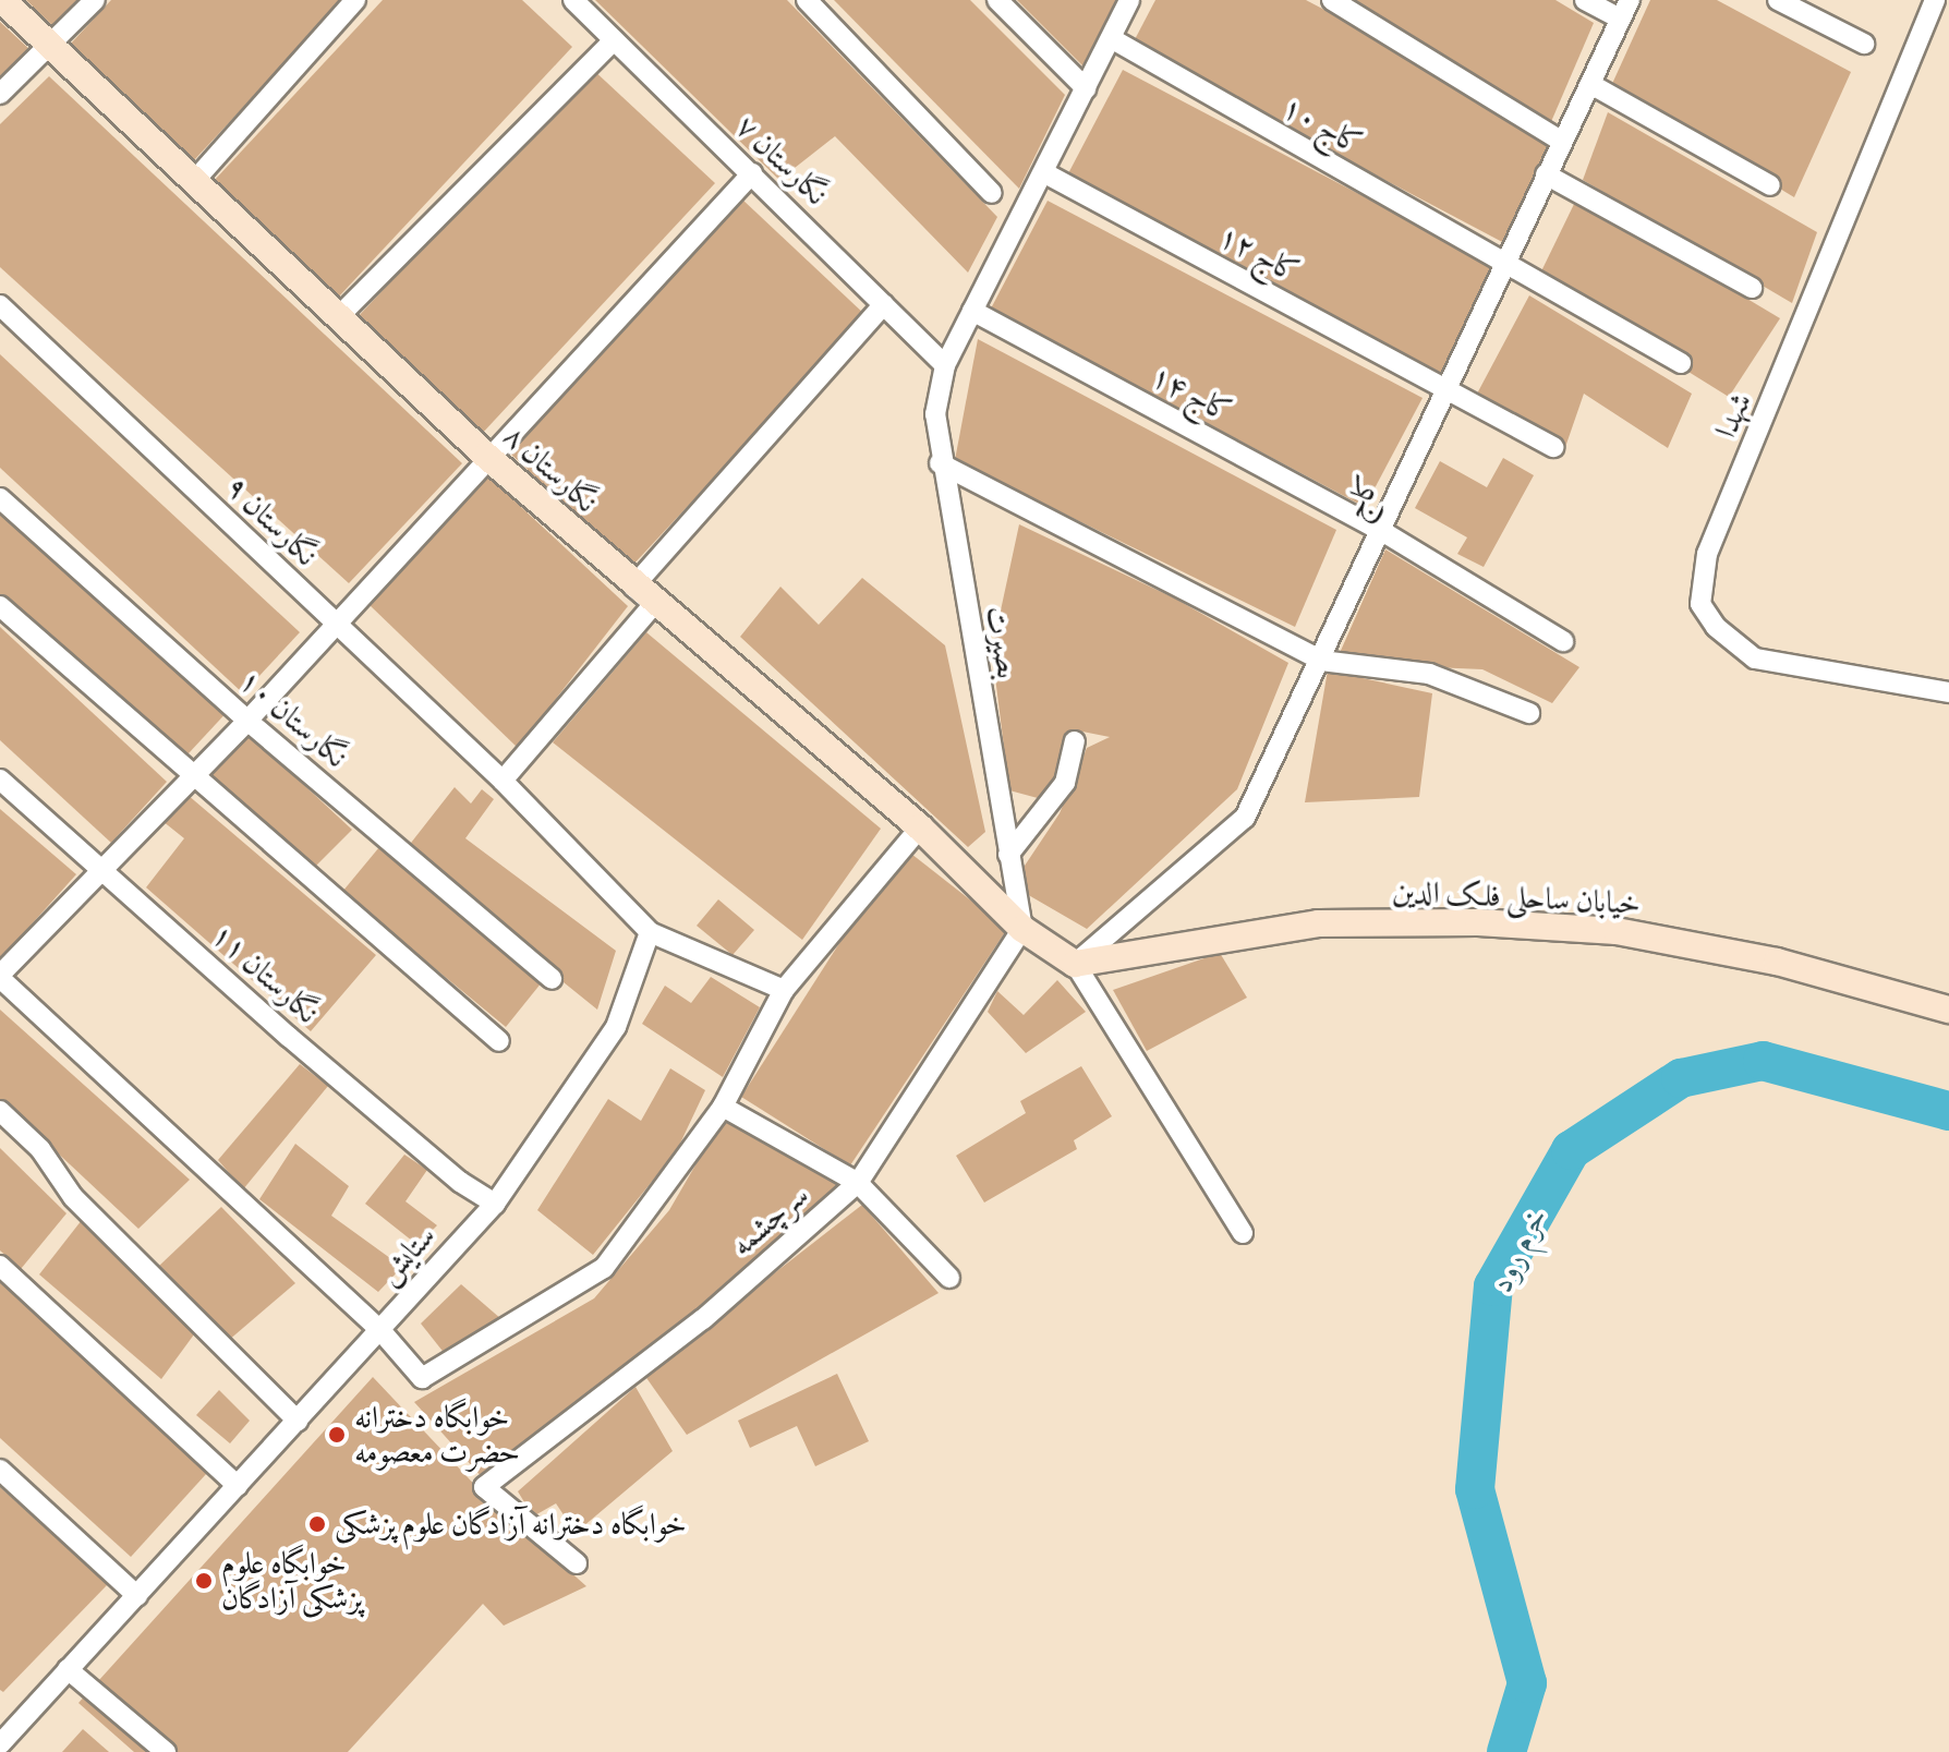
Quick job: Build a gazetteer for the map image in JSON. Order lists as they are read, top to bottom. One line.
{"streets":{"street":["کاج ۱۰","نگارستان ۷","کاج ۱۲","کاج ۱۴","شهدا","نگارستان ۸","کاج","نگارستان ۹","بصیرت","نگارستان ۱۰","خیابان ساحلی فلک الدین","نگارستان ۱۱","سرچشمه","ستایش"]},"crossings":[["کاج ۱۰","کاج"],["کاج ۱۰","بصیرت"],["نگارستان ۷","بصیرت"],["کاج ۱۲","کاج"],["کاج ۱۲","بصیرت"],["کاج ۱۴","کاج"],["کاج ۱۴","بصیرت"],["نگارستان ۸","کاج"],["نگارستان ۸","بصیرت"],["نگارستان ۸","خیابان ساحلی فلک الدین"],["نگارستان ۸","سرچشمه"],["کاج","خیابان ساحلی فلک الدین"],["بصیرت","سرچشمه"],["نگارستان ۱۱","ستایش"]],"water":["خرم رود"],"places":["خوابگاه دخترانه حضرت معصومه","خوابگاه دخترانه آزادگان علوم پزشکی","خوابگاه علوم پزشکی آزادگان"]}
